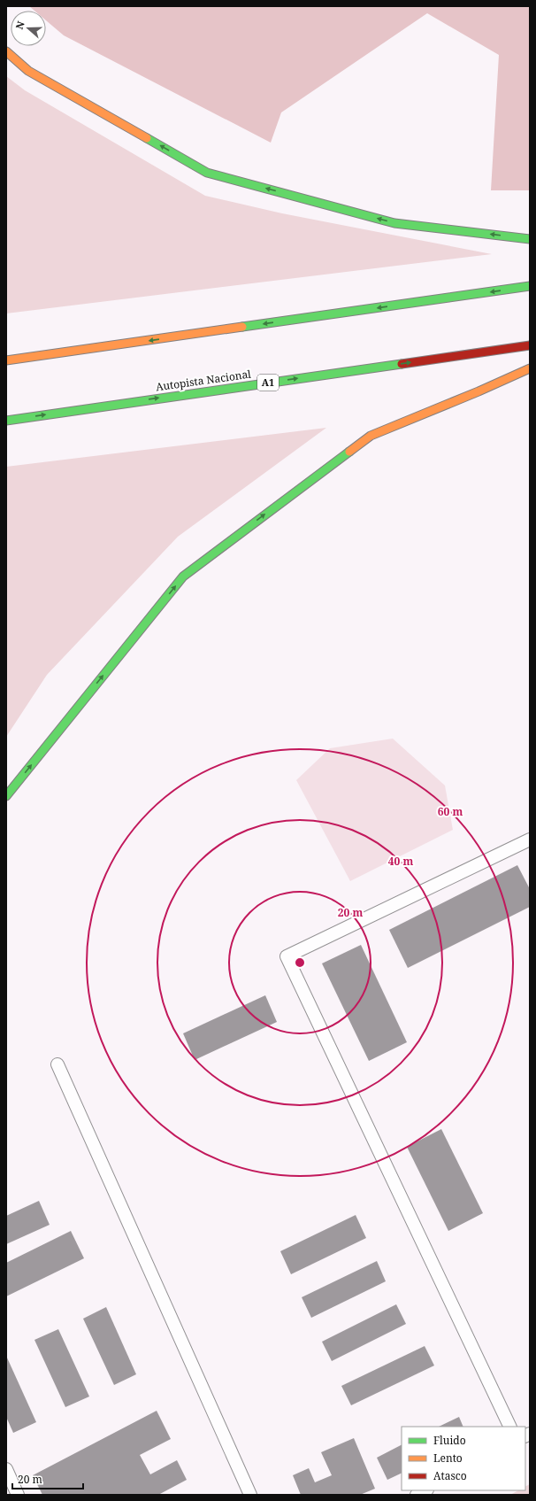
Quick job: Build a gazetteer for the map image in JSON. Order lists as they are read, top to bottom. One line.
{"streets":{"highway":["Autopista Nacional","A1"]},"legend":["Fluido","Lento","Atasco"],"scale_bar":"20 m","north":"left","rings":["60 m","40 m","20 m"]}
